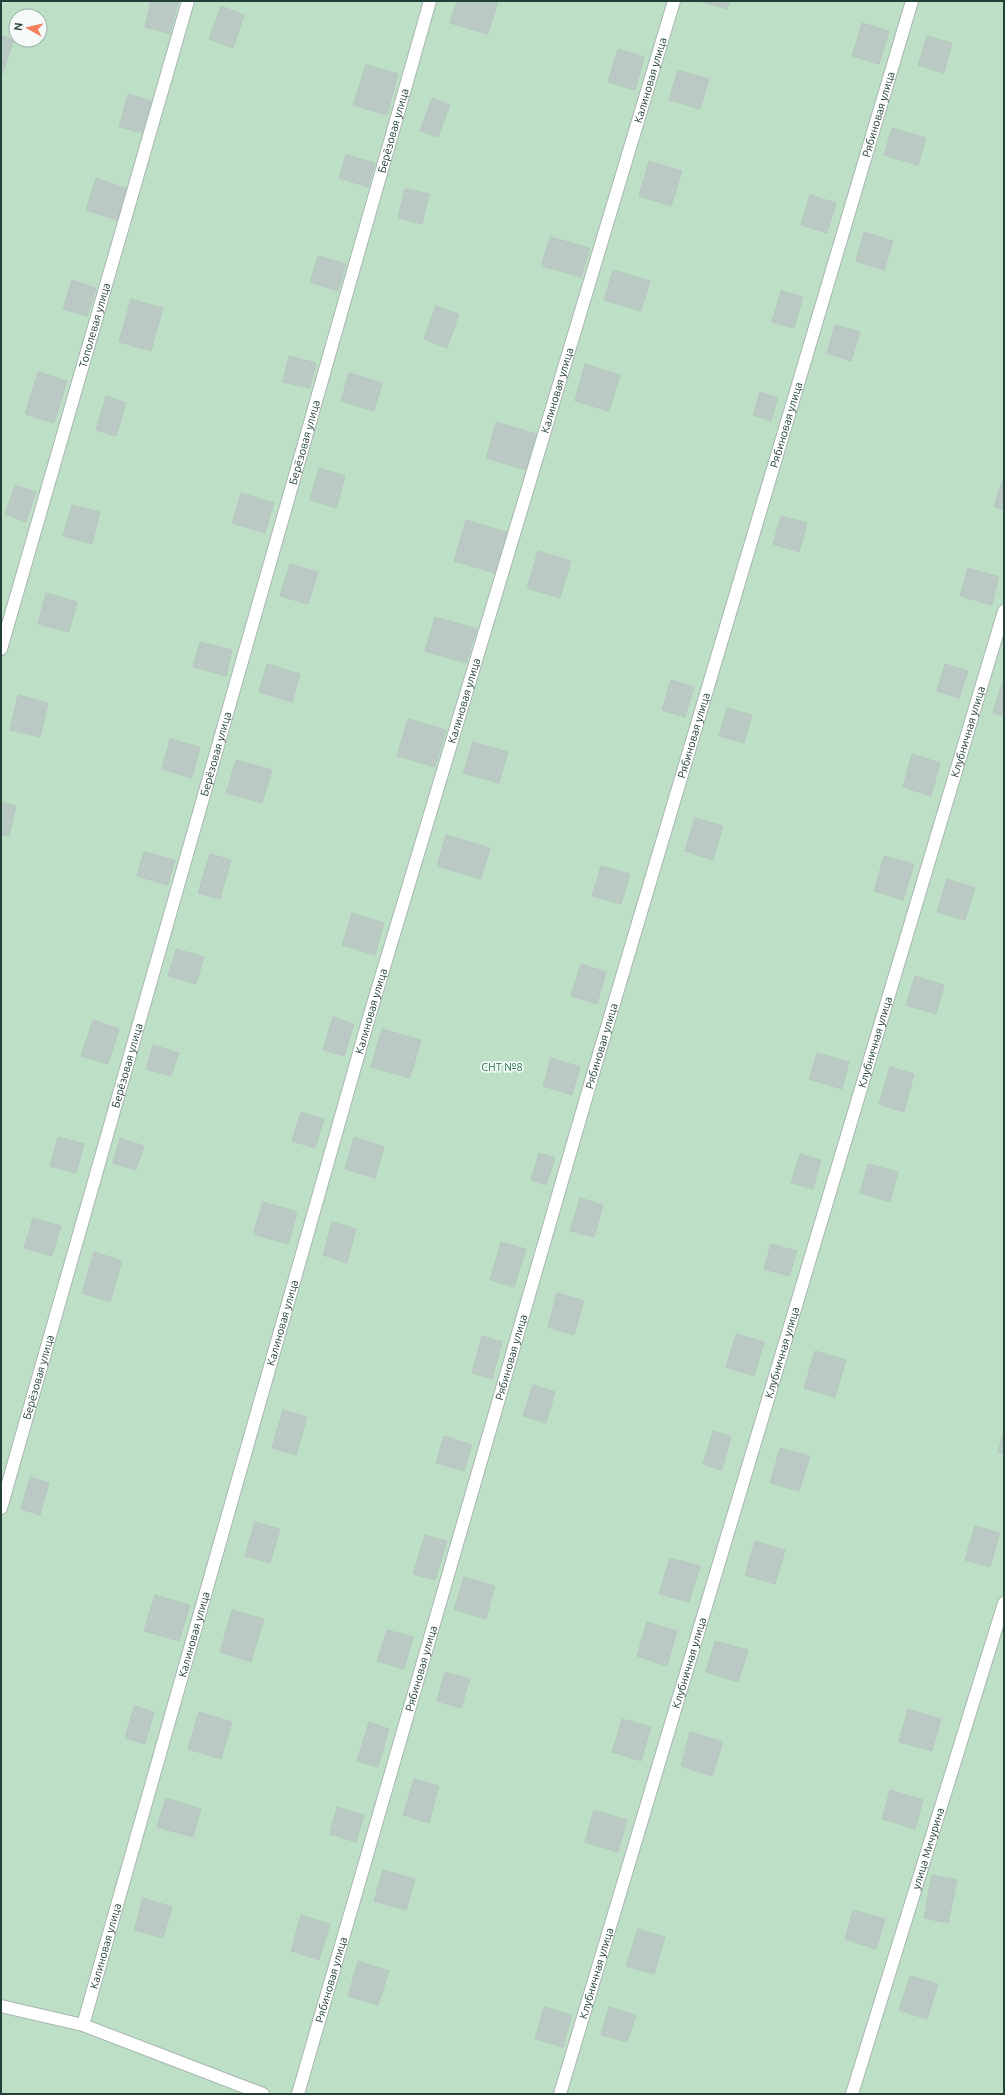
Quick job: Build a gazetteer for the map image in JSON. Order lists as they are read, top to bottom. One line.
{"streets":{"street":["Калиновая улица","Рябиновая улица","Берёзовая улица","Тополевая улица","Клубничная улица","улица Мичурина"]},"parks":["СНТ №8"],"north":"left"}
